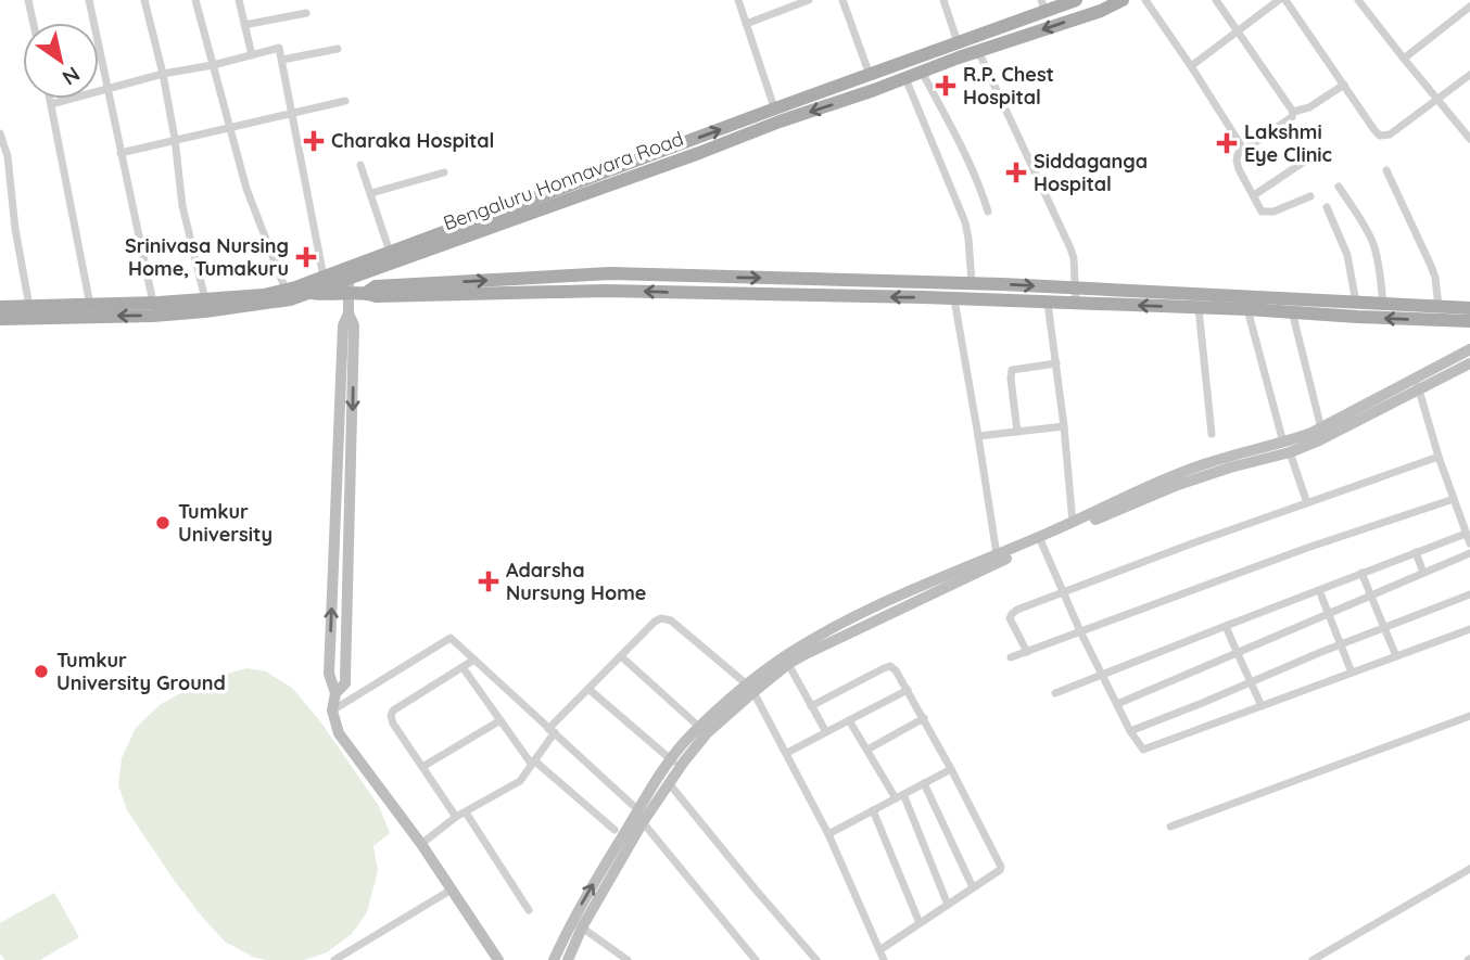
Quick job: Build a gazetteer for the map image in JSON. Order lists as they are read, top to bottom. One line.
{"streets":{"main road":["Bengaluru Honnavara Road"]},"places":{"health":["R.P. Chest Hospital","Charaka Hospital","Lakshmi Eye Clinic","Siddaganga Hospital","Srinivasa Nursing Home, Tumakuru","Adarsha Nursung Home"],"other":["Tumkur University","Tumkur University Ground"]},"north":"bottom right"}
